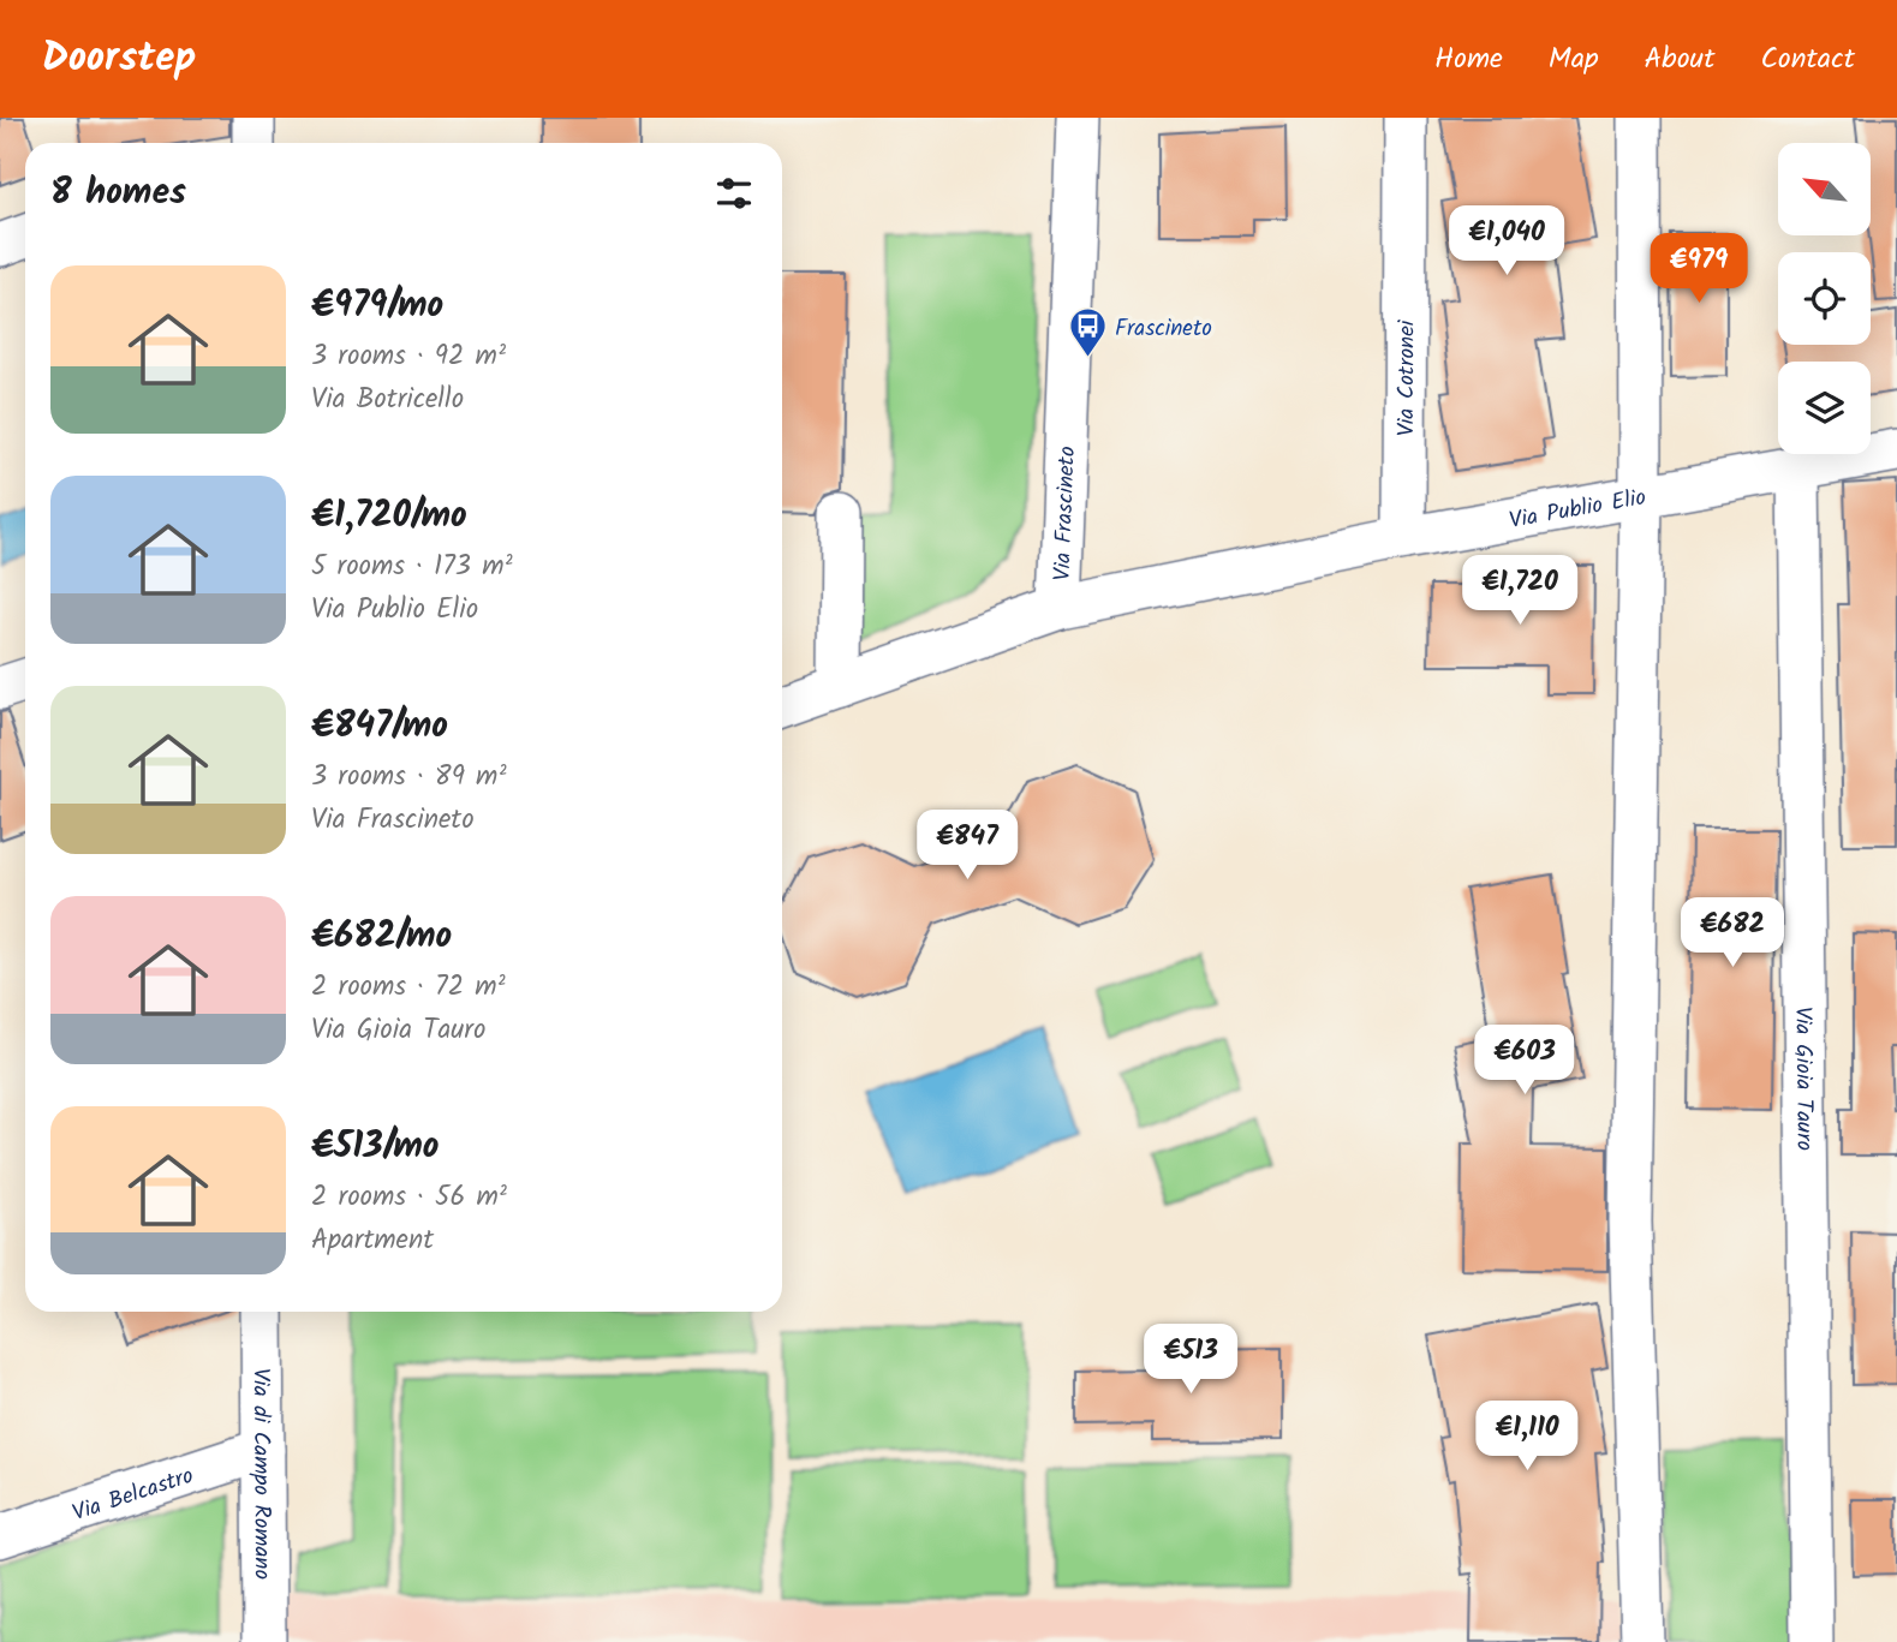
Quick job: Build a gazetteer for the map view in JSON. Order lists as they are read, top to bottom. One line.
{"streets":{"street":["Via Cotronei","Via Publio Elio","Via Frascineto","Via Gioia Tauro","Via di Campo Romano","Via Belcastro"]},"crossings":[["Via Cotronei","Via Publio Elio"],["Via Publio Elio","Via Frascineto"],["Via Publio Elio","Via Gioia Tauro"],["Via di Campo Romano","Via Belcastro"]],"places":{"bus stop":["Frascineto"]},"north":"top left","page":{"header":"Doorstep","nav":["Home","Map","About","Contact"],"heading":"8 homes","price":["€1,040","€979","€1,720","€847","€682","€603","€513","€1,110"],"list":[{"name":"€979/mo","note":"3 rooms · 92 m² · Via Botricello"},{"name":"€1,720/mo","note":"5 rooms · 173 m² · Via Publio Elio"},{"name":"€847/mo","note":"3 rooms · 89 m² · Via Frascineto"},{"name":"€682/mo","note":"2 rooms · 72 m² · Via Gioia Tauro"},{"name":"€513/mo","note":"2 rooms · 56 m² · Apartment"}]}}
